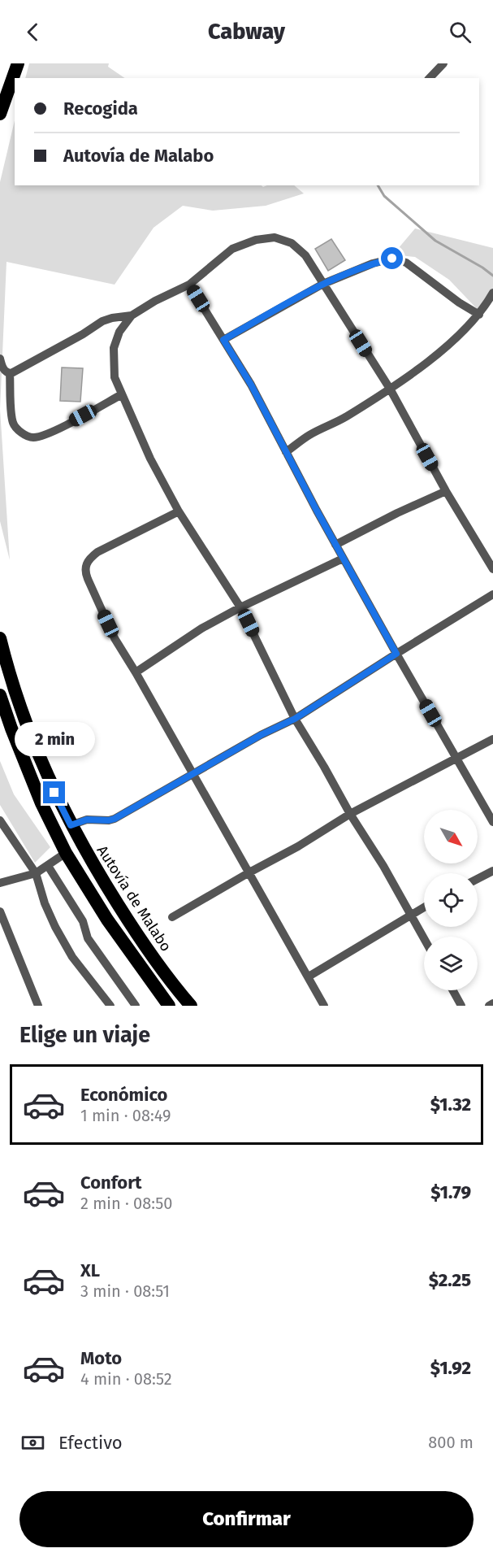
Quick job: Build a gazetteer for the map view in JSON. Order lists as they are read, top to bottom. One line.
{"streets":{"highway":["Autovía de Malabo"]},"north":"bottom right","page":{"header":"Cabway","banner":["Recogida","Autovía de Malabo"],"bubble":"2 min","heading":"Elige un viaje","list":[{"name":"Económico","note":"1 min · 08:49","value":"$1.32"},{"name":"Confort","note":"2 min · 08:50","value":"$1.79"},{"name":"XL","note":"3 min · 08:51","value":"$2.25"},{"name":"Moto","note":"4 min · 08:52","value":"$1.92"}],"pay":["Efectivo","800 m"],"buttons":"Confirmar"}}
